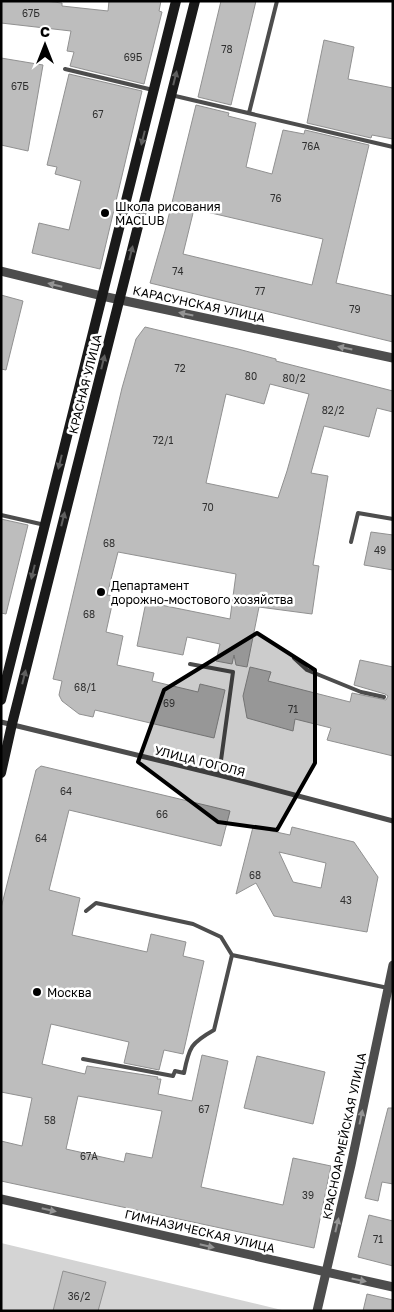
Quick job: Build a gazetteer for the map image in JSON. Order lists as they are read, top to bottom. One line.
{"streets":{"main road":["КРАСНАЯ УЛИЦА"],"street":["КАРАСУНСКАЯ УЛИЦА","УЛИЦА ГОГОЛЯ","КРАСНОАРМЕЙСКАЯ УЛИЦА","ГИМНАЗИЧЕСКАЯ УЛИЦА"]},"crossings":[["КАРАСУНСКАЯ УЛИЦА","КРАСНАЯ УЛИЦА"],["КРАСНАЯ УЛИЦА","УЛИЦА ГОГОЛЯ"],["КРАСНОАРМЕЙСКАЯ УЛИЦА","ГИМНАЗИЧЕСКАЯ УЛИЦА"]],"one_way":["КАРАСУНСКАЯ УЛИЦА","КРАСНОАРМЕЙСКАЯ УЛИЦА","ГИМНАЗИЧЕСКАЯ УЛИЦА"],"places":["Школа рисования MACLUB","Департамент дорожно-мостового хозяйства","Москва"],"house_numbers":["67Б","78","69Б","67Б","67","76А","76","74","77","79","72","80","80/2","82/2","72/1","70","68","49","68","68/1","69","71","64","66","64","68","43","67","58","67А","39","71","36/2"],"north":"top"}
